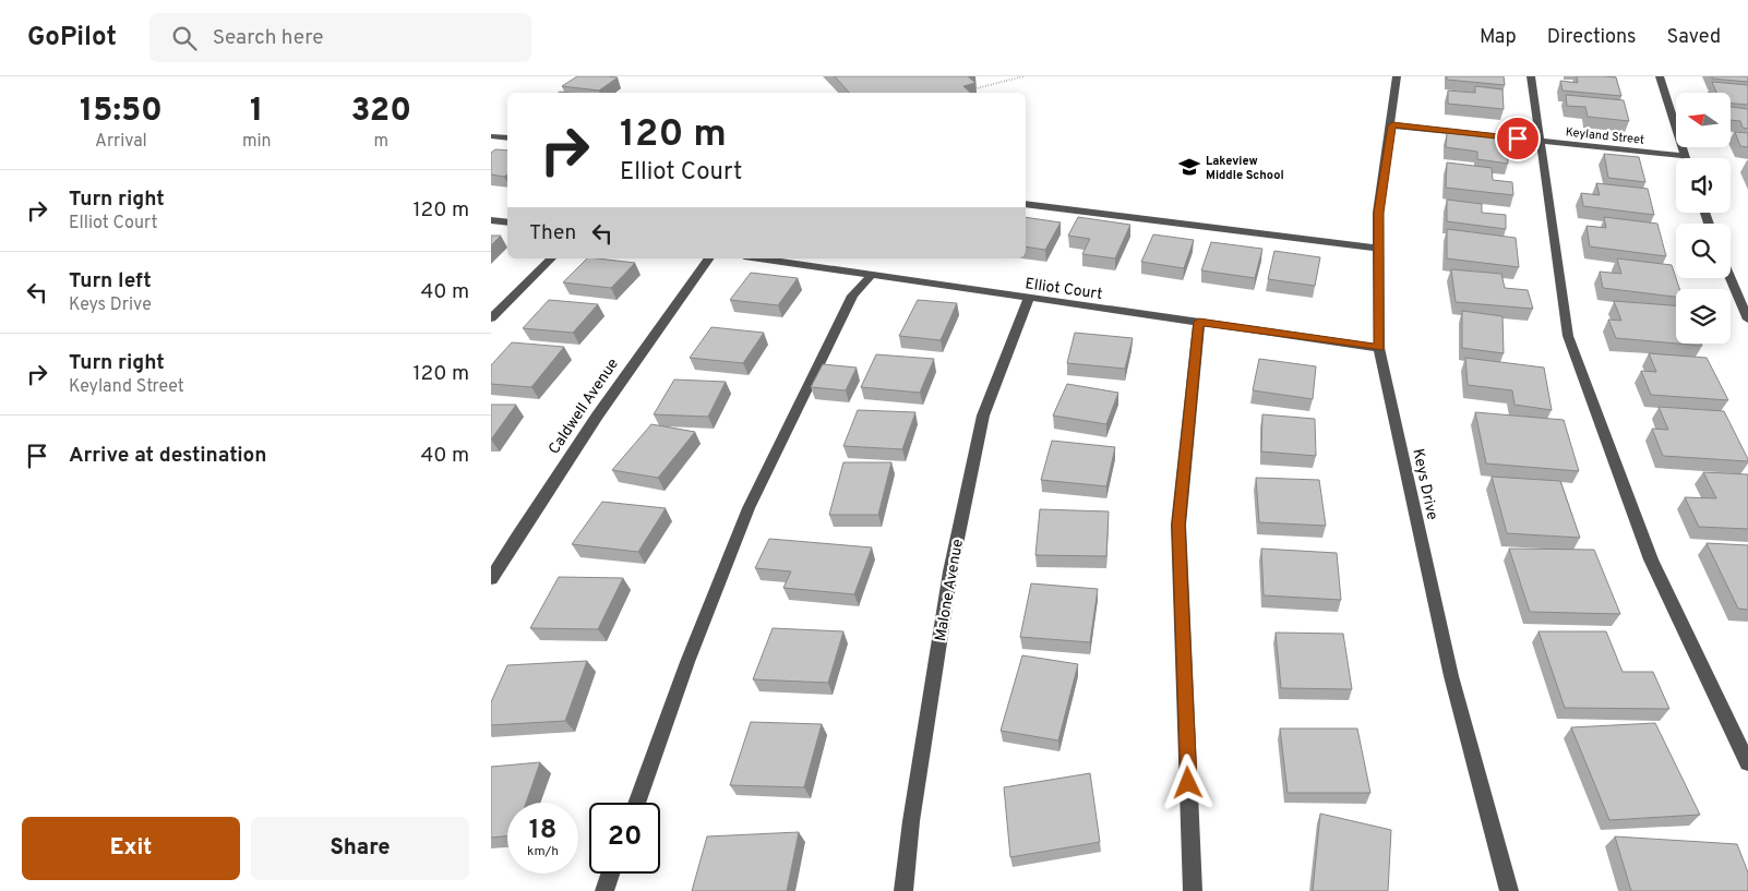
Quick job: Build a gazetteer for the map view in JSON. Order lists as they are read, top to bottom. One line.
{"streets":{"street":["Keyland Street","Elliot Court","Caldwell Avenue","Keys Drive","Malone Avenue"]},"crossings":[["Keyland Street","Keys Drive"],["Elliot Court","Keys Drive"],["Elliot Court","Malone Avenue"]],"places":{"school or university":["Lakeview Middle School"]},"north":"left","page":{"header":"GoPilot","search":"Search here","nav":["Map","Directions","Saved"],"eta":["15:50","Arrival","1","min","320","m"],"turn":["120 m","Elliot Court"],"list":[{"name":"Turn right","note":"Elliot Court","value":"120 m"},{"name":"Turn left","note":"Keys Drive","value":"40 m"},{"name":"Turn right","note":"Keyland Street","value":"120 m"},{"name":"Arrive at destination","value":"40 m"}],"then":"Then","speed":"18 km/h","limit":"20","buttons":["Exit","Share"]}}
